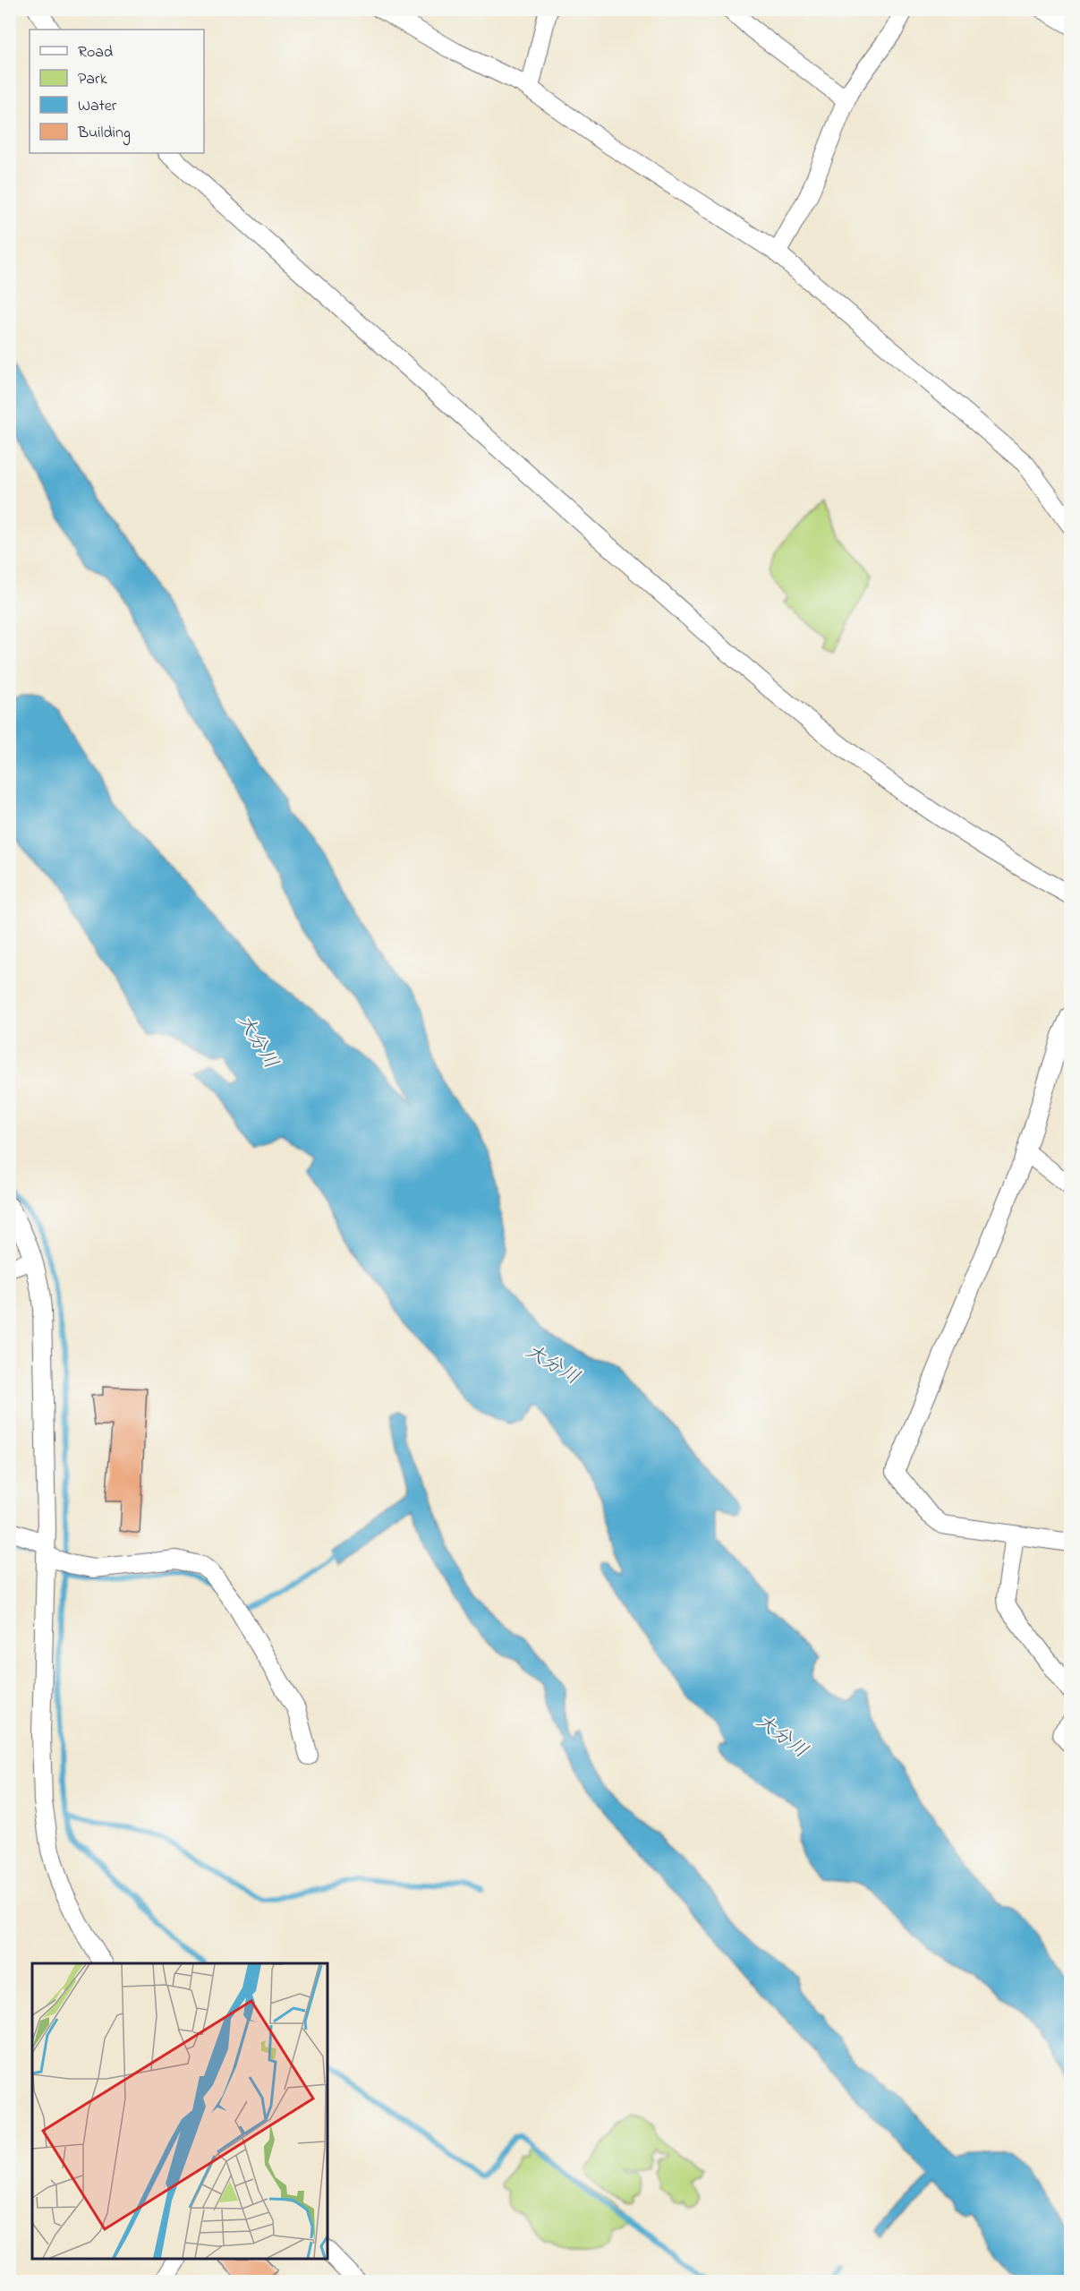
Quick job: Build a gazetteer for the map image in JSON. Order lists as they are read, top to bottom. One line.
{"water":["大分川"],"legend":["Road","Park","Water","Building"]}
